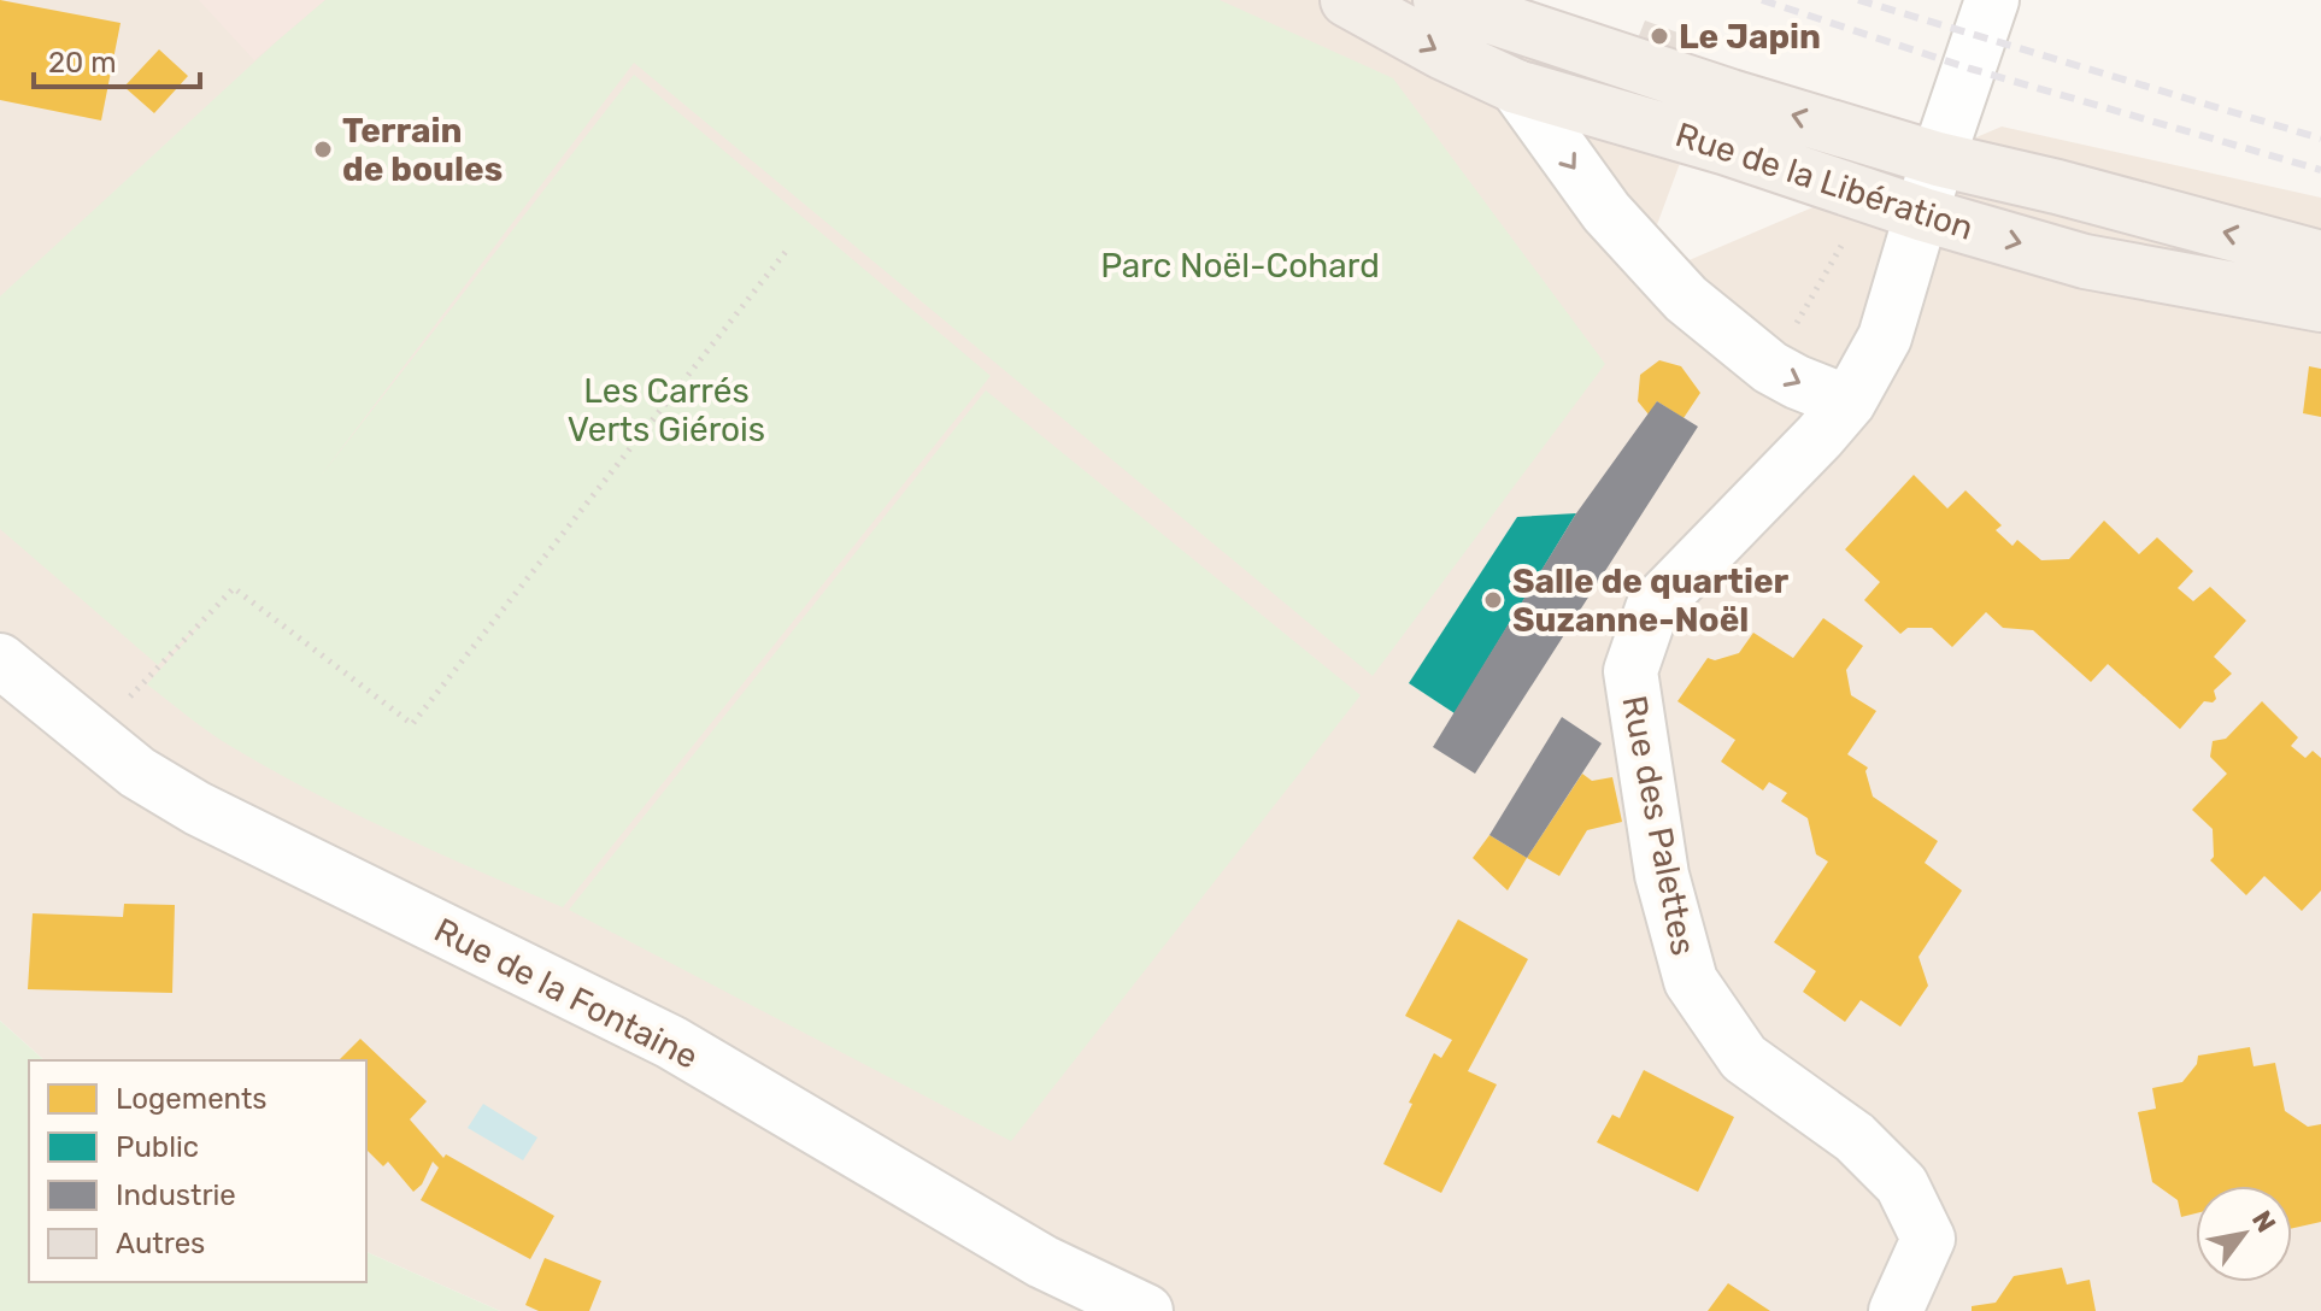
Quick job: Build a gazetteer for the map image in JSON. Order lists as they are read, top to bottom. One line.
{"streets":{"main road":["Rue de la Libération"],"street":["Rue des Palettes","Rue de la Fontaine"]},"crossings":[["Rue de la Libération","Rue des Palettes"]],"parks":["Parc Noël-Cohard","Les Carrés Verts Giérois"],"places":["Le Japin","Terrain de boules","Salle de quartier Suzanne-Noël"],"legend":["Logements","Public","Industrie","Autres"],"scale_bar":"20 m","north":"top right"}
